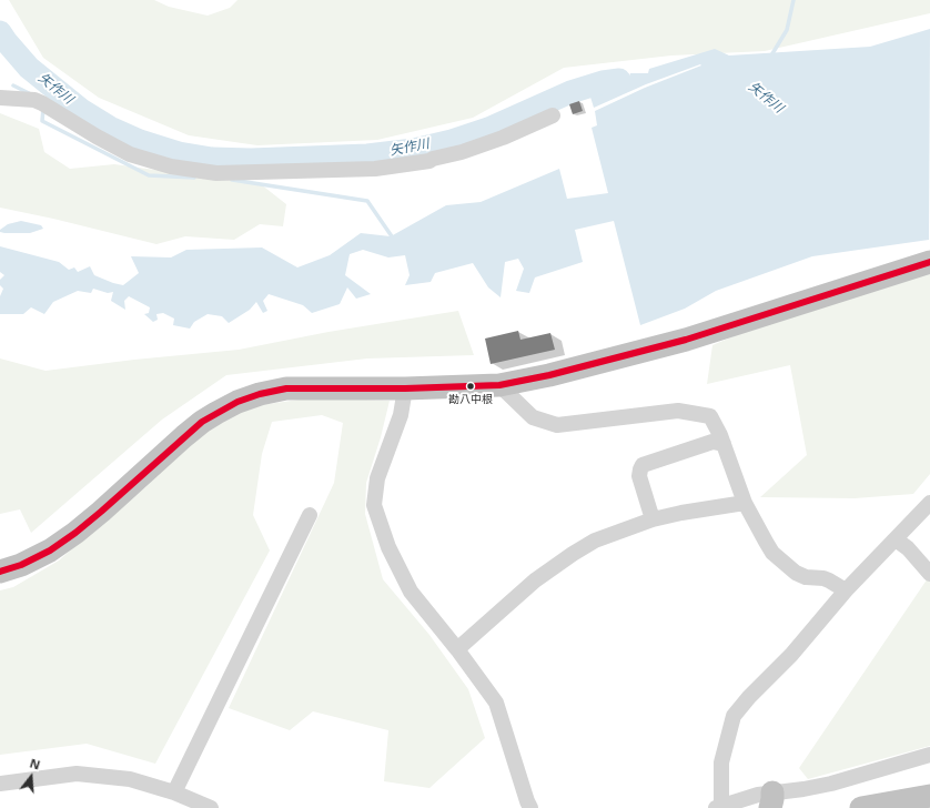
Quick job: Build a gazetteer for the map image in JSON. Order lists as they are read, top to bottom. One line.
{"water":["矢作川"],"places":["勘八中根"],"north":"top"}
